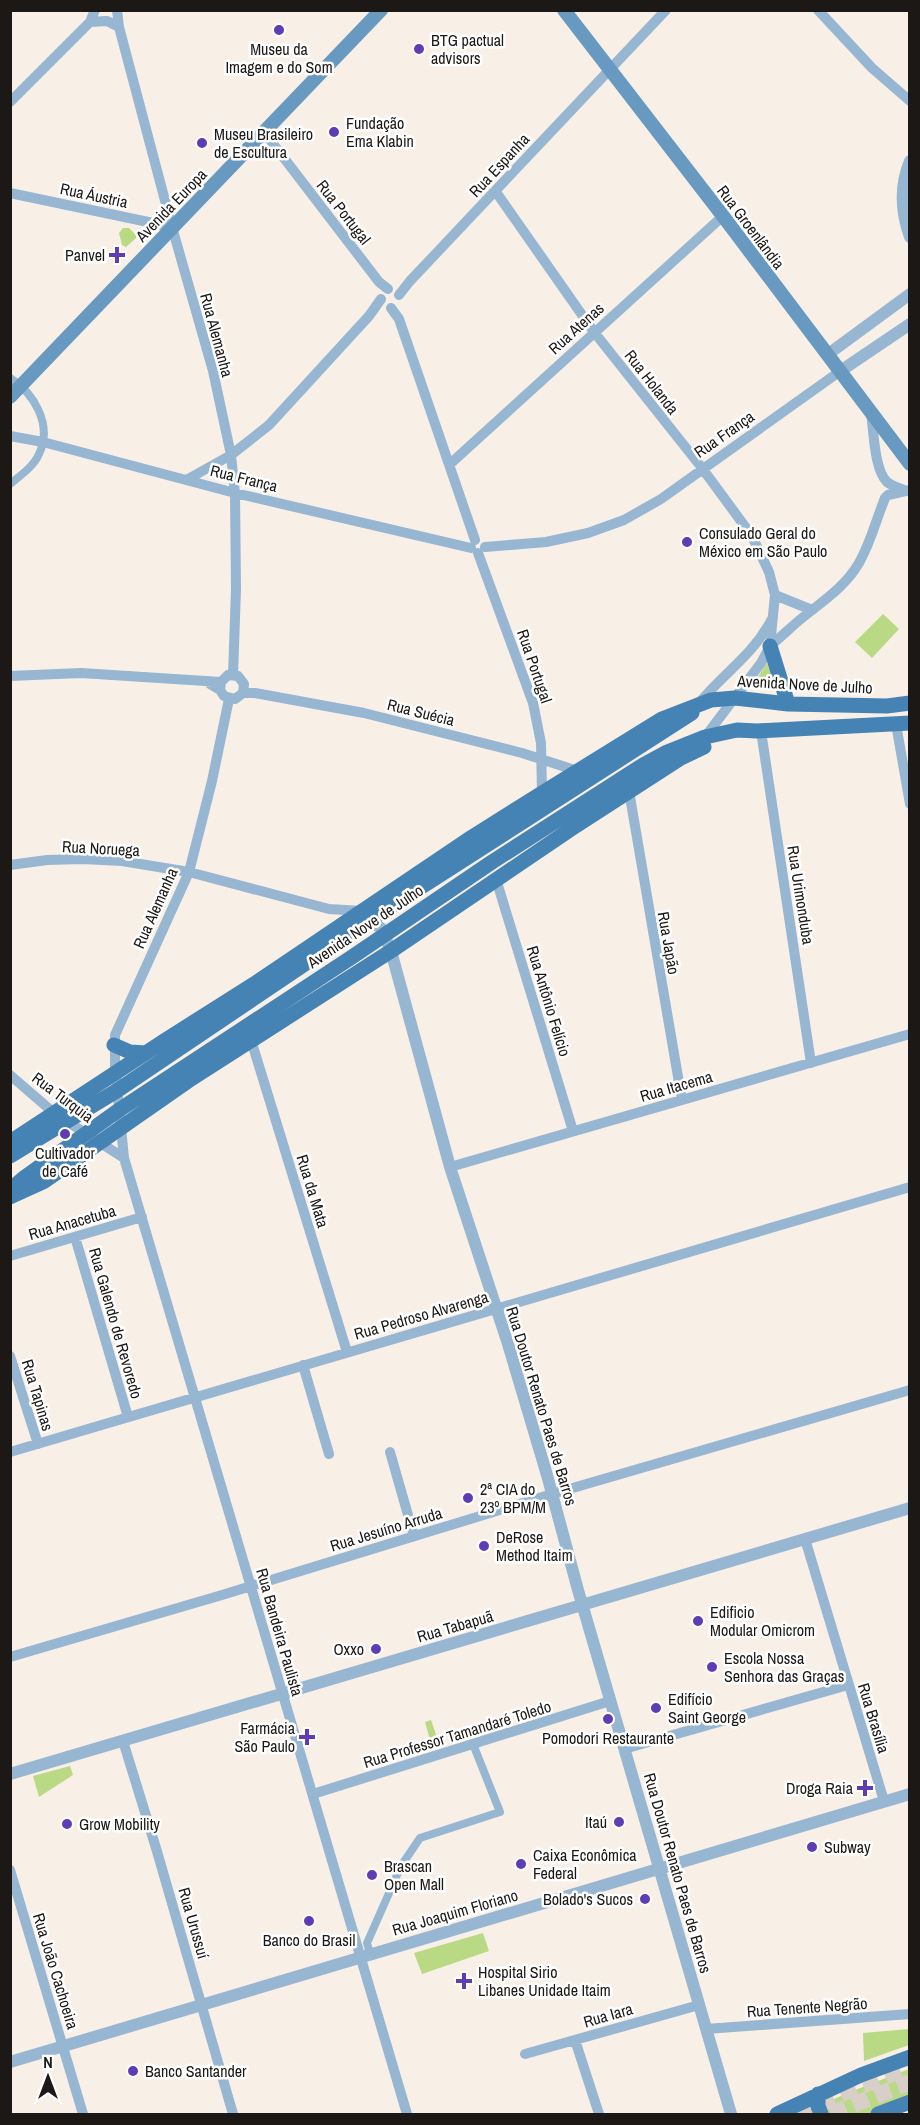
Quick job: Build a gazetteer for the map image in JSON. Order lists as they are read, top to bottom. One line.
{"streets":{"main road":["Avenida Europa","Rua Groenlândia","Avenida Nove de Julho"],"street":["Rua Espanha","Rua Áustria","Rua Portugal","Rua Atenas","Rua Alemanha","Rua Holanda","Rua França","Rua Suécia","Rua Noruega","Rua Urimonduba","Rua Japão","Rua Antônio Felício","Rua Itacema","Rua Turquia","Rua da Mata","Rua Anacetuba","Rua Pedroso Alvarenga","Rua Galendo de Revoredo","Rua Tapinas","Rua Doutor Renato Paes de Barros","Rua Jesuíno Arruda","Rua Tabapuã","Rua Bandeira Paulista","Rua Brasília","Rua Professor Tamandaré Toledo","Rua Joaquim Floriano","Rua Urussuí","Rua João Cachoeira","Rua Tenente Negrão","Rua Iara"]},"crossings":[["Rua Espanha","Rua Portugal"],["Rua Espanha","Rua Groenlândia"],["Rua Espanha","Rua Alemanha"],["Rua Espanha","Rua Holanda"],["Rua Espanha","Rua França"],["Rua Áustria","Avenida Europa"],["Rua Áustria","Rua Alemanha"],["Avenida Europa","Rua Portugal"],["Avenida Europa","Rua Alemanha"],["Rua Portugal","Rua Atenas"],["Rua Portugal","Rua França"],["Rua Portugal","Avenida Nove de Julho"],["Rua Portugal","Rua Suécia"],["Rua Groenlândia","Rua Atenas"],["Rua Groenlândia","Rua França"],["Rua Atenas","Rua Holanda"],["Rua Alemanha","Rua França"],["Rua Alemanha","Avenida Nove de Julho"],["Rua Alemanha","Rua Suécia"],["Rua Alemanha","Rua Noruega"],["Rua Alemanha","Rua Bandeira Paulista"],["Rua Holanda","Rua França"],["Avenida Nove de Julho","Rua Suécia"],["Avenida Nove de Julho","Rua Noruega"],["Avenida Nove de Julho","Rua Urimonduba"],["Avenida Nove de Julho","Rua Japão"],["Avenida Nove de Julho","Rua Antônio Felício"],["Avenida Nove de Julho","Rua Turquia"],["Avenida Nove de Julho","Rua da Mata"],["Avenida Nove de Julho","Rua Doutor Renato Paes de Barros"],["Avenida Nove de Julho","Rua Bandeira Paulista"],["Rua Noruega","Rua Doutor Renato Paes de Barros"],["Rua Urimonduba","Rua Itacema"],["Rua Japão","Rua Itacema"],["Rua Antônio Felício","Rua Itacema"],["Rua Itacema","Rua Doutor Renato Paes de Barros"],["Rua da Mata","Rua Pedroso Alvarenga"],["Rua Anacetuba","Rua Galendo de Revoredo"],["Rua Anacetuba","Rua Bandeira Paulista"],["Rua Pedroso Alvarenga","Rua Galendo de Revoredo"],["Rua Pedroso Alvarenga","Rua Tapinas"],["Rua Pedroso Alvarenga","Rua Doutor Renato Paes de Barros"],["Rua Pedroso Alvarenga","Rua Bandeira Paulista"],["Rua Doutor Renato Paes de Barros","Rua Jesuíno Arruda"],["Rua Doutor Renato Paes de Barros","Rua Tabapuã"],["Rua Doutor Renato Paes de Barros","Rua Professor Tamandaré Toledo"],["Rua Doutor Renato Paes de Barros","Rua Joaquim Floriano"],["Rua Doutor Renato Paes de Barros","Rua Tenente Negrão"],["Rua Doutor Renato Paes de Barros","Rua Iara"],["Rua Jesuíno Arruda","Rua Bandeira Paulista"],["Rua Tabapuã","Rua Bandeira Paulista"],["Rua Tabapuã","Rua Brasília"],["Rua Tabapuã","Rua Urussuí"],["Rua Bandeira Paulista","Rua Professor Tamandaré Toledo"],["Rua Bandeira Paulista","Rua Joaquim Floriano"],["Rua Brasília","Rua Joaquim Floriano"],["Rua Joaquim Floriano","Rua Urussuí"],["Rua Joaquim Floriano","Rua João Cachoeira"]],"places":{"other":["Museu da Imagem e do Som","BTG pactual advisors","Fundação Ema Klabin","Museu Brasileiro de Escultura","Consulado Geral do México em São Paulo","Cultivador de Café","2ª CIA do 23º BPM/M","DeRose Method Itaim","Edificio Modular Omicrom","Oxxo","Escola Nossa Senhora das Graças","Edifício Saint George","Pomodori Restaurante","Itaú","Grow Mobility","Subway","Caixa Econômica Federal","Brascan Open Mall","Bolado's Sucos","Banco do Brasil","Banco Santander"],"health":["Panvel","Farmácia São Paulo","Droga Raia","Hospital Sirio Libanes Unidade Itaim"]},"north":"top"}
